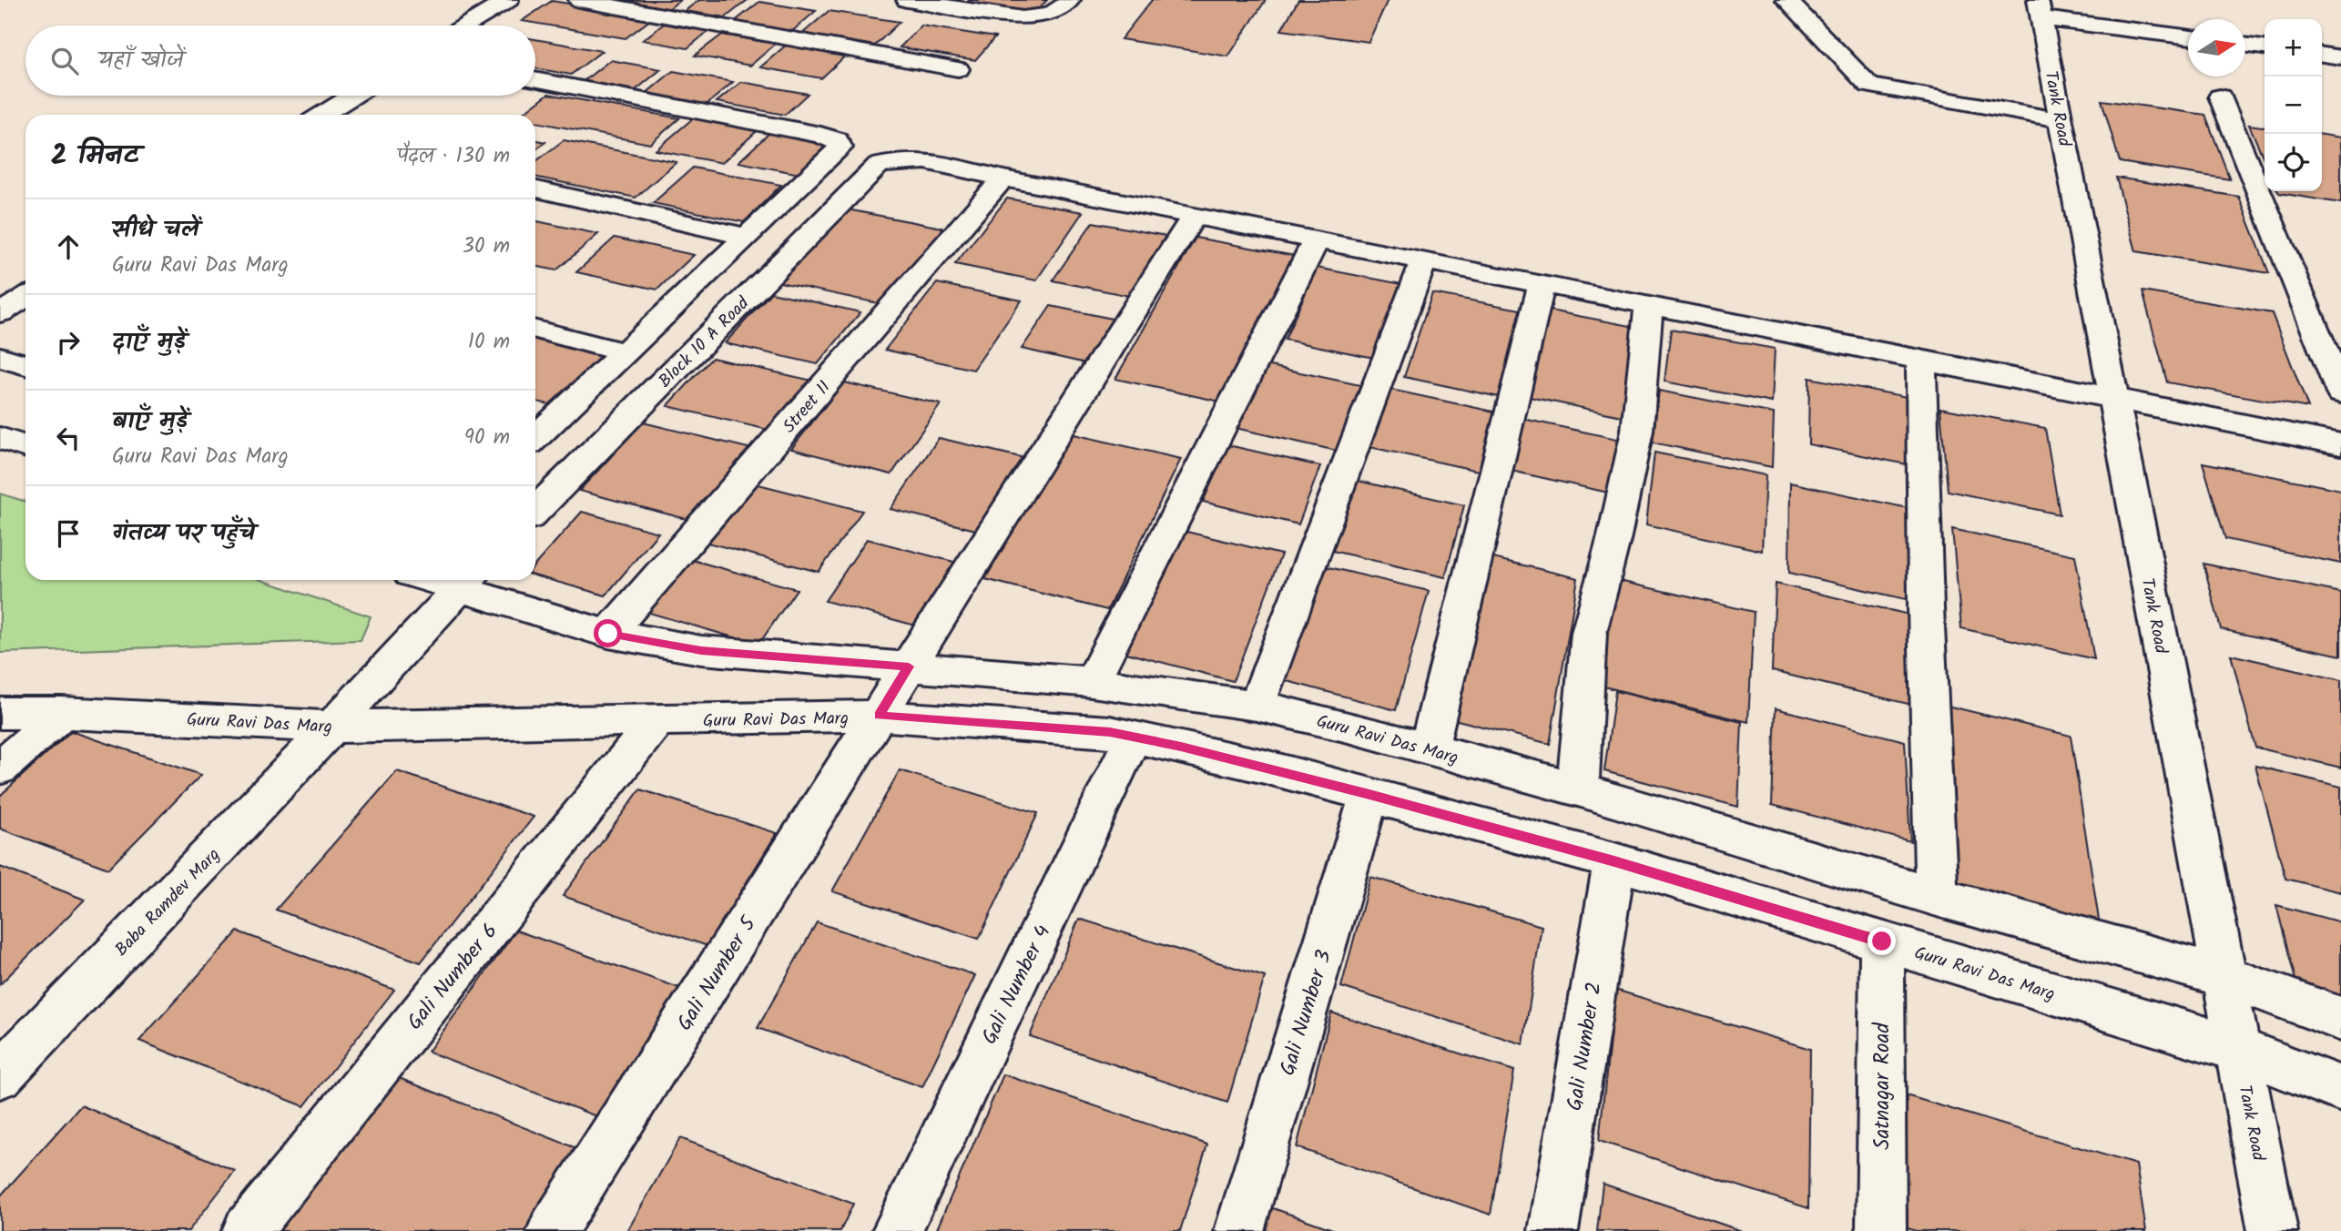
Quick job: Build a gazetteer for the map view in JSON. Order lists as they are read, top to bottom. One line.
{"streets":{"street":["Tank Road","Block 10 A Road","Street 11","Guru Ravi Das Marg","Baba Ramdev Marg","Gali Number 5","Gali Number 6","Gali Number 4","Gali Number 3","Gali Number 2","Satnagar Road"]},"crossings":[["Tank Road","Guru Ravi Das Marg"],["Block 10 A Road","Street 11"],["Street 11","Guru Ravi Das Marg"],["Guru Ravi Das Marg","Baba Ramdev Marg"],["Guru Ravi Das Marg","Gali Number 5"],["Guru Ravi Das Marg","Gali Number 6"],["Guru Ravi Das Marg","Gali Number 4"],["Guru Ravi Das Marg","Gali Number 3"],["Guru Ravi Das Marg","Gali Number 2"],["Guru Ravi Das Marg","Satnagar Road"]],"north":"right","page":{"map_buttons":["+","−"],"search":"यहाँ खोजें","heading":["2 मिनट","पैदल · 130 m"],"list":[["सीधे चलें","Guru Ravi Das Marg","30 m"],["दाएँ मुड़ें","10 m"],["बाएँ मुड़ें","Guru Ravi Das Marg","90 m"],"गंतव्य पर पहुँचे"]}}
